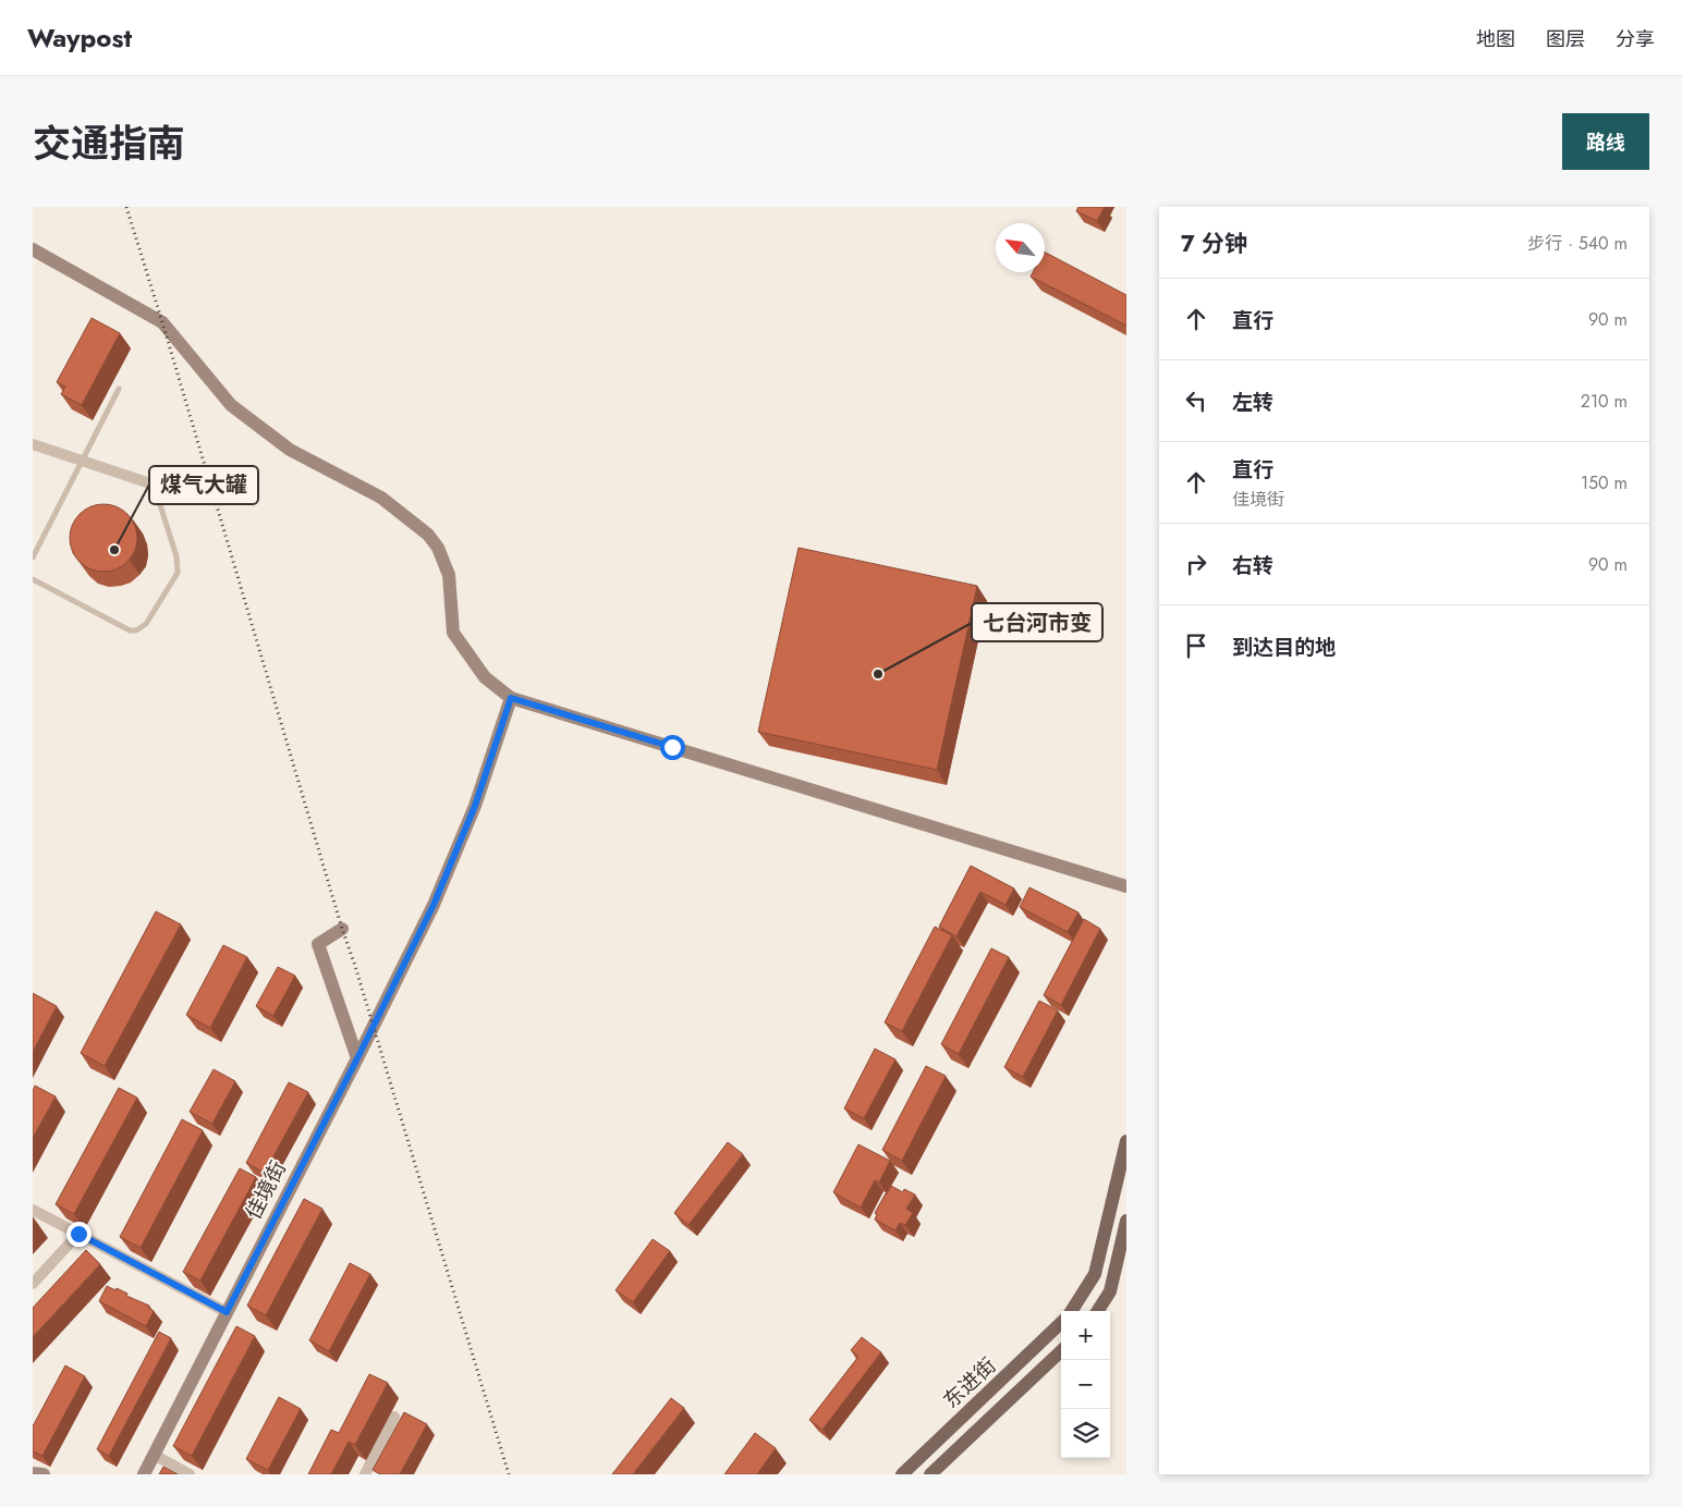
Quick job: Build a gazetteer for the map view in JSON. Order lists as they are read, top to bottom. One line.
{"streets":{"main road":["佳境街","东进街"]},"places":["煤气大罐","七台河市变"],"north":"top left","page":{"header":"Waypost","nav":["地图","图层","分享"],"title":"交通指南","buttons":"路线","heading":["7 分钟","步行 · 540 m"],"list":[["直行","90 m"],["左转","210 m"],["直行","佳境街","150 m"],["右转","90 m"],"到达目的地"],"map_buttons":["+","−"]}}
